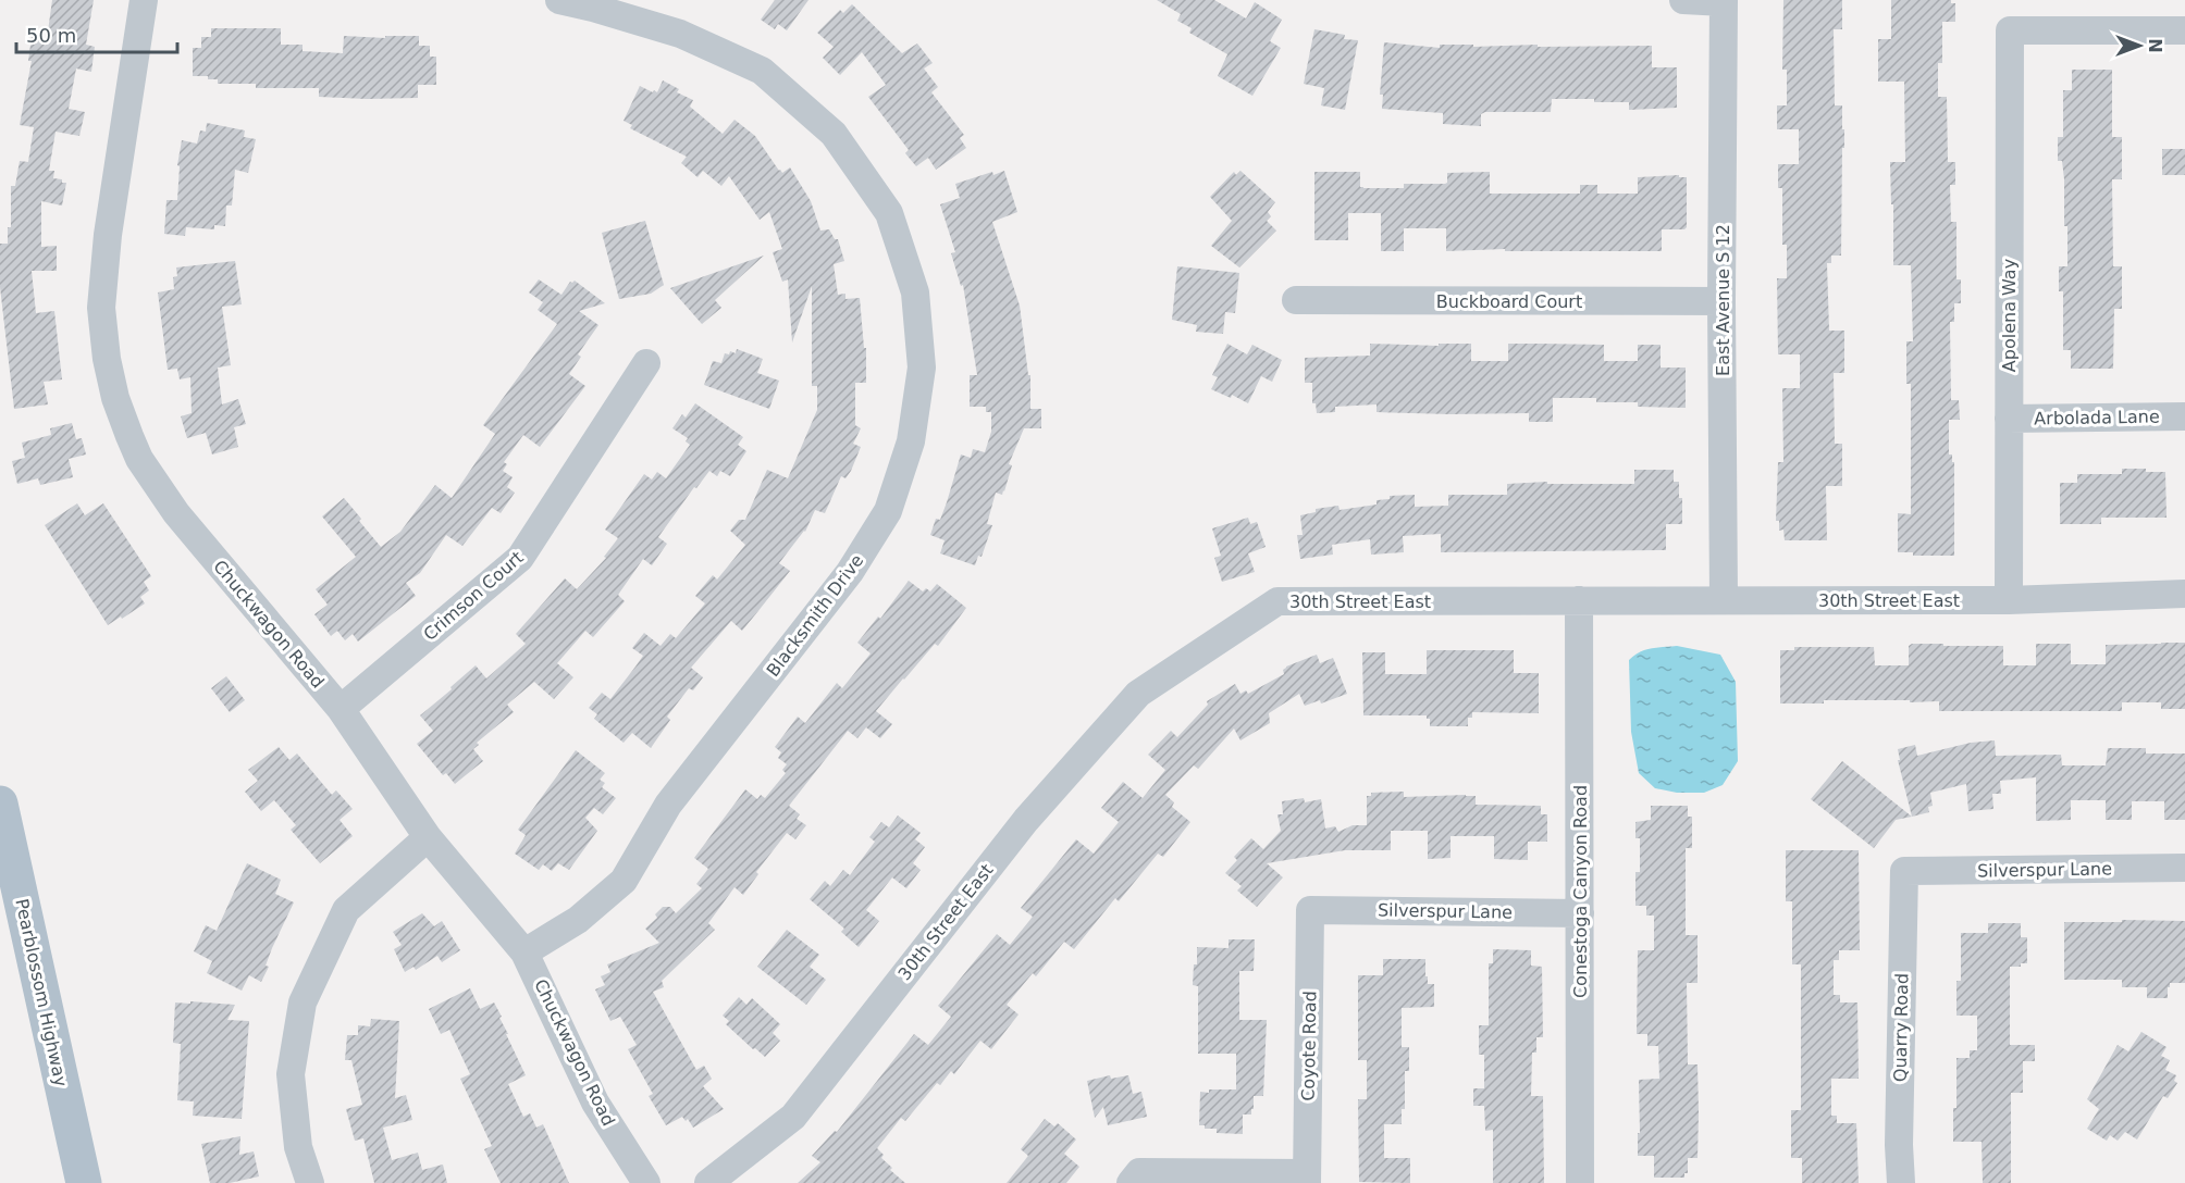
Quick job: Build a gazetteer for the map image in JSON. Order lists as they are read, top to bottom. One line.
{"streets":{"main road":["Pearblossom Highway"],"street":["East Avenue S 12","Buckboard Court","Apolena Way","Arbolada Lane","Crimson Court","30th Street East","Blacksmith Drive","Chuckwagon Road","Silverspur Lane","Conestoga Canyon Road","Quarry Road","Coyote Road"]},"crossings":[["East Avenue S 12","Buckboard Court"],["East Avenue S 12","30th Street East"],["Apolena Way","Arbolada Lane"],["Apolena Way","30th Street East"],["Crimson Court","Chuckwagon Road"],["30th Street East","Conestoga Canyon Road"],["Blacksmith Drive","Chuckwagon Road"],["Silverspur Lane","Conestoga Canyon Road"],["Silverspur Lane","Quarry Road"],["Silverspur Lane","Coyote Road"]],"scale_bar":"50 m","north":"right"}
